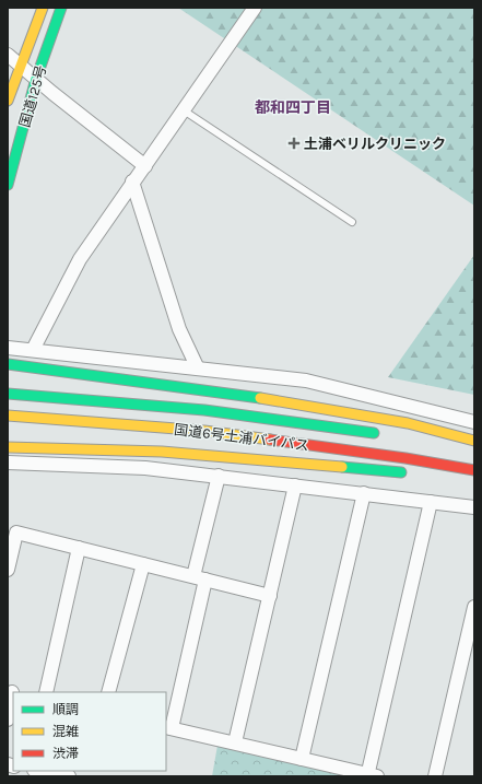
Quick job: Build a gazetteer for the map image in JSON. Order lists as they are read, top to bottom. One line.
{"streets":{"highway":["国道125号","国道6号土浦バイパス"]},"districts":["都和四丁目"],"places":{"health":["土浦ベリルクリニック"]},"legend":["順調","混雑","渋滞"]}
